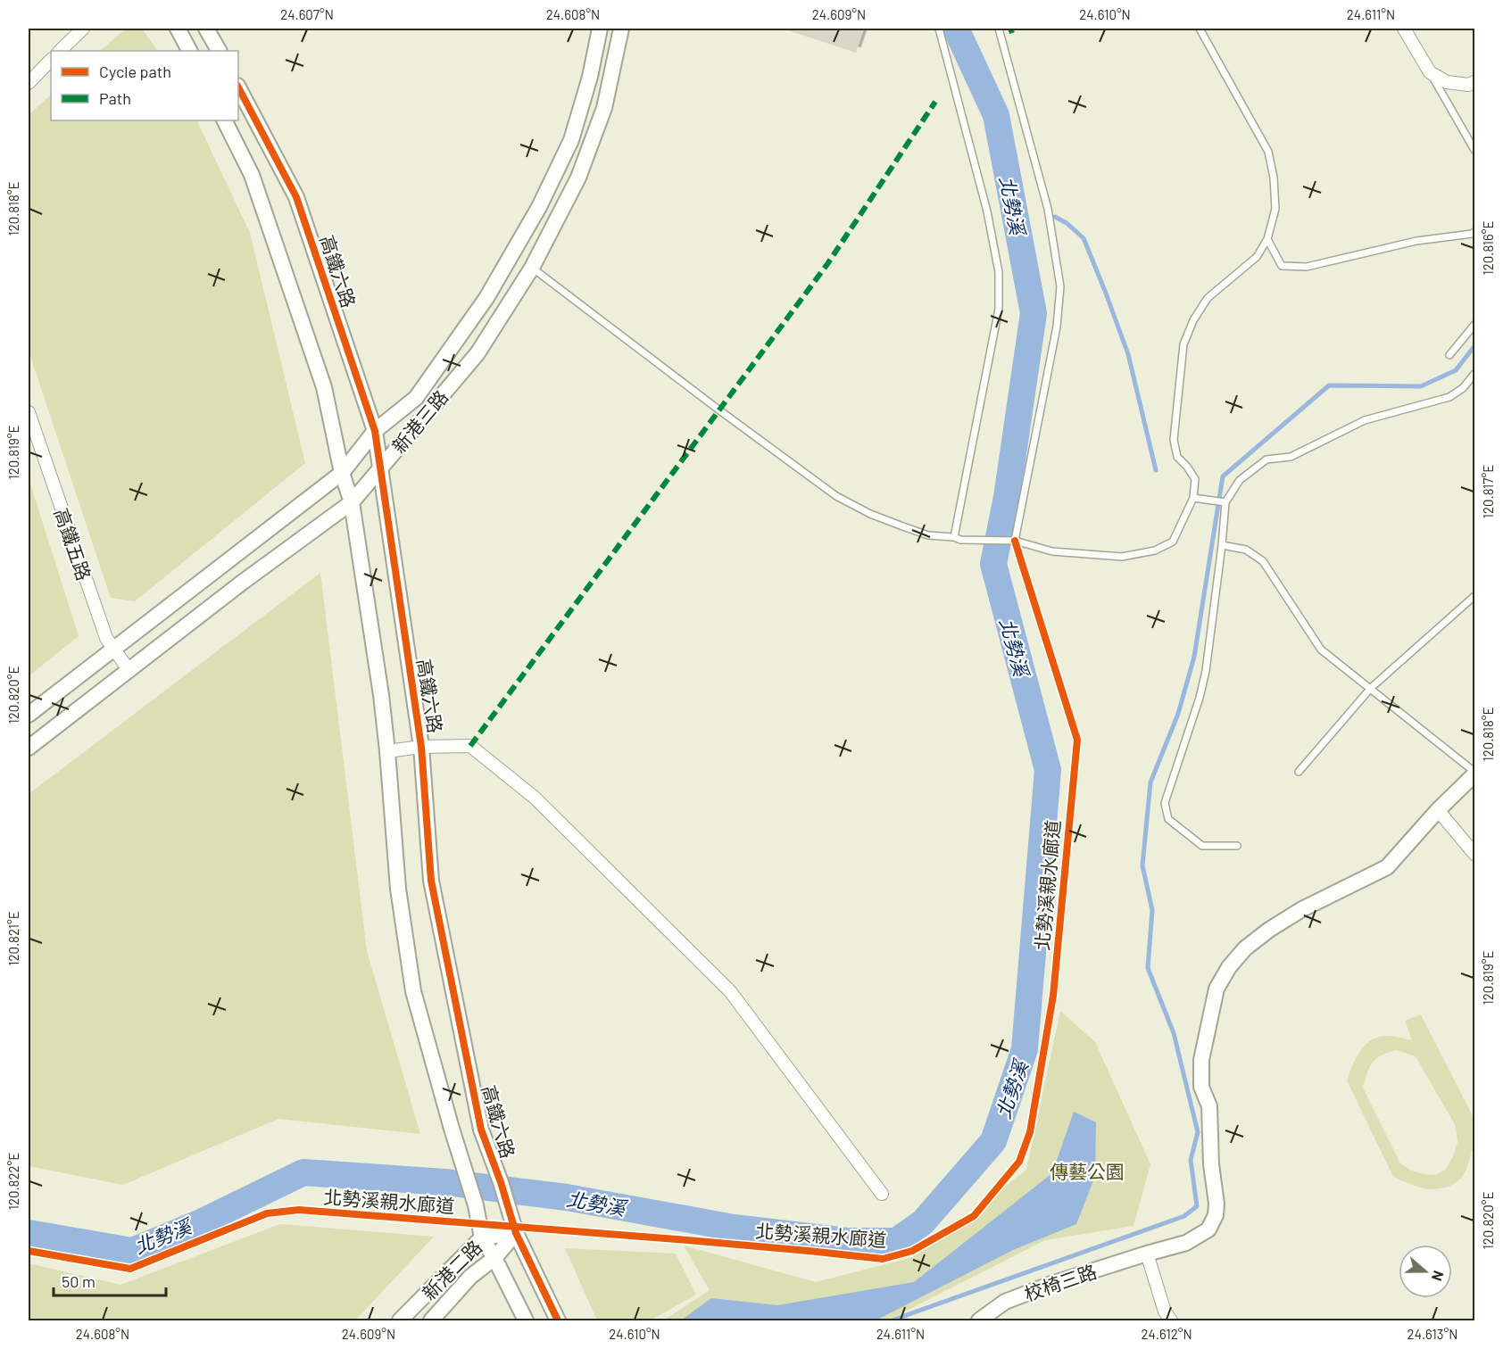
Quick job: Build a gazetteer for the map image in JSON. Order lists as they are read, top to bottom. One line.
{"streets":{"street":["高鐵六路","新港三路","高鐵五路","新港二路","校椅三路"],"cycle path":["北勢溪親水廊道"]},"crossings":[["高鐵六路","新港三路"],["高鐵六路","新港二路"],["新港三路","高鐵五路"]],"water":["北勢溪"],"parks":["傳藝公園"],"legend":["Cycle path","Path"],"scale_bar":"50 m","north":"right","coordinates":["24.607°N","24.608°N","24.609°N","24.610°N","24.611°N","120.818°E","120.816°E","120.819°E","120.817°E","120.820°E","120.821°E","120.822°E","24.612°N","24.613°N"]}
